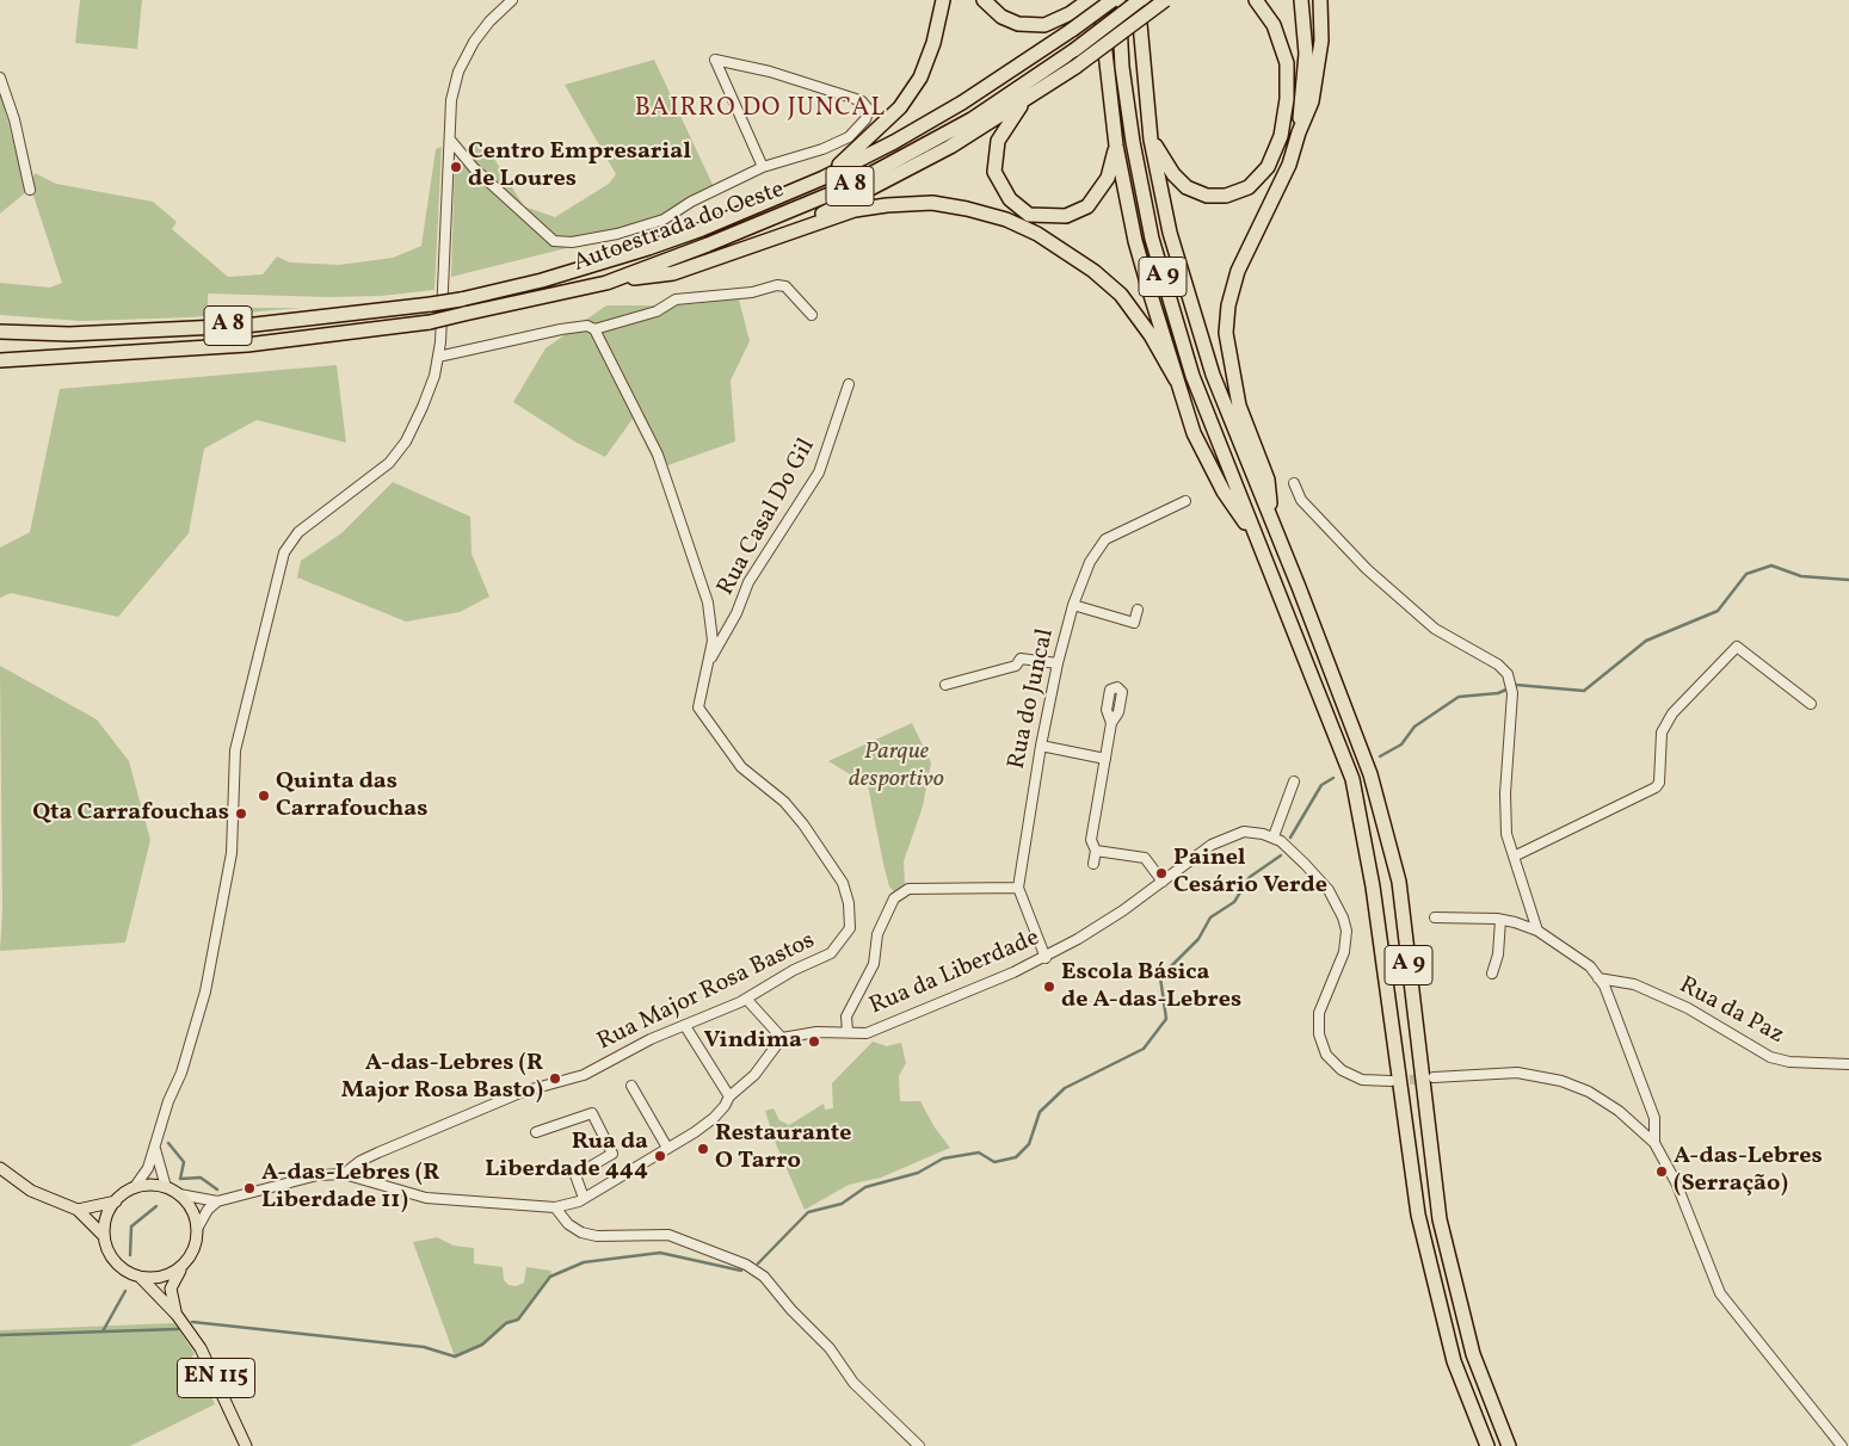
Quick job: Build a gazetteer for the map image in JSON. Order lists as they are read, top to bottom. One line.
{"streets":{"highway":["A 8","Autoestrada do Oeste","A 9"],"main road":["EN 115"],"street":["Rua Casal Do Gil","Rua do Juncal","Rua da Liberdade","Rua Major Rosa Bastos","Rua da Paz"]},"crossings":[["Autoestrada do Oeste","A 9"],["Rua Casal Do Gil","Rua Major Rosa Bastos"]],"districts":["BAIRRO DO JUNCAL"],"parks":["Parque desportivo"],"places":["Centro Empresarial de Loures","Quinta das Carrafouchas","Qta Carrafouchas","Painel Cesário Verde","Escola Básica de A-das-Lebres","Vindima","A-das-Lebres (R Major Rosa Basto)","Restaurante O Tarro","Rua da Liberdade 444","A-das-Lebres (Serração)","A-das-Lebres (R Liberdade 11)"]}
